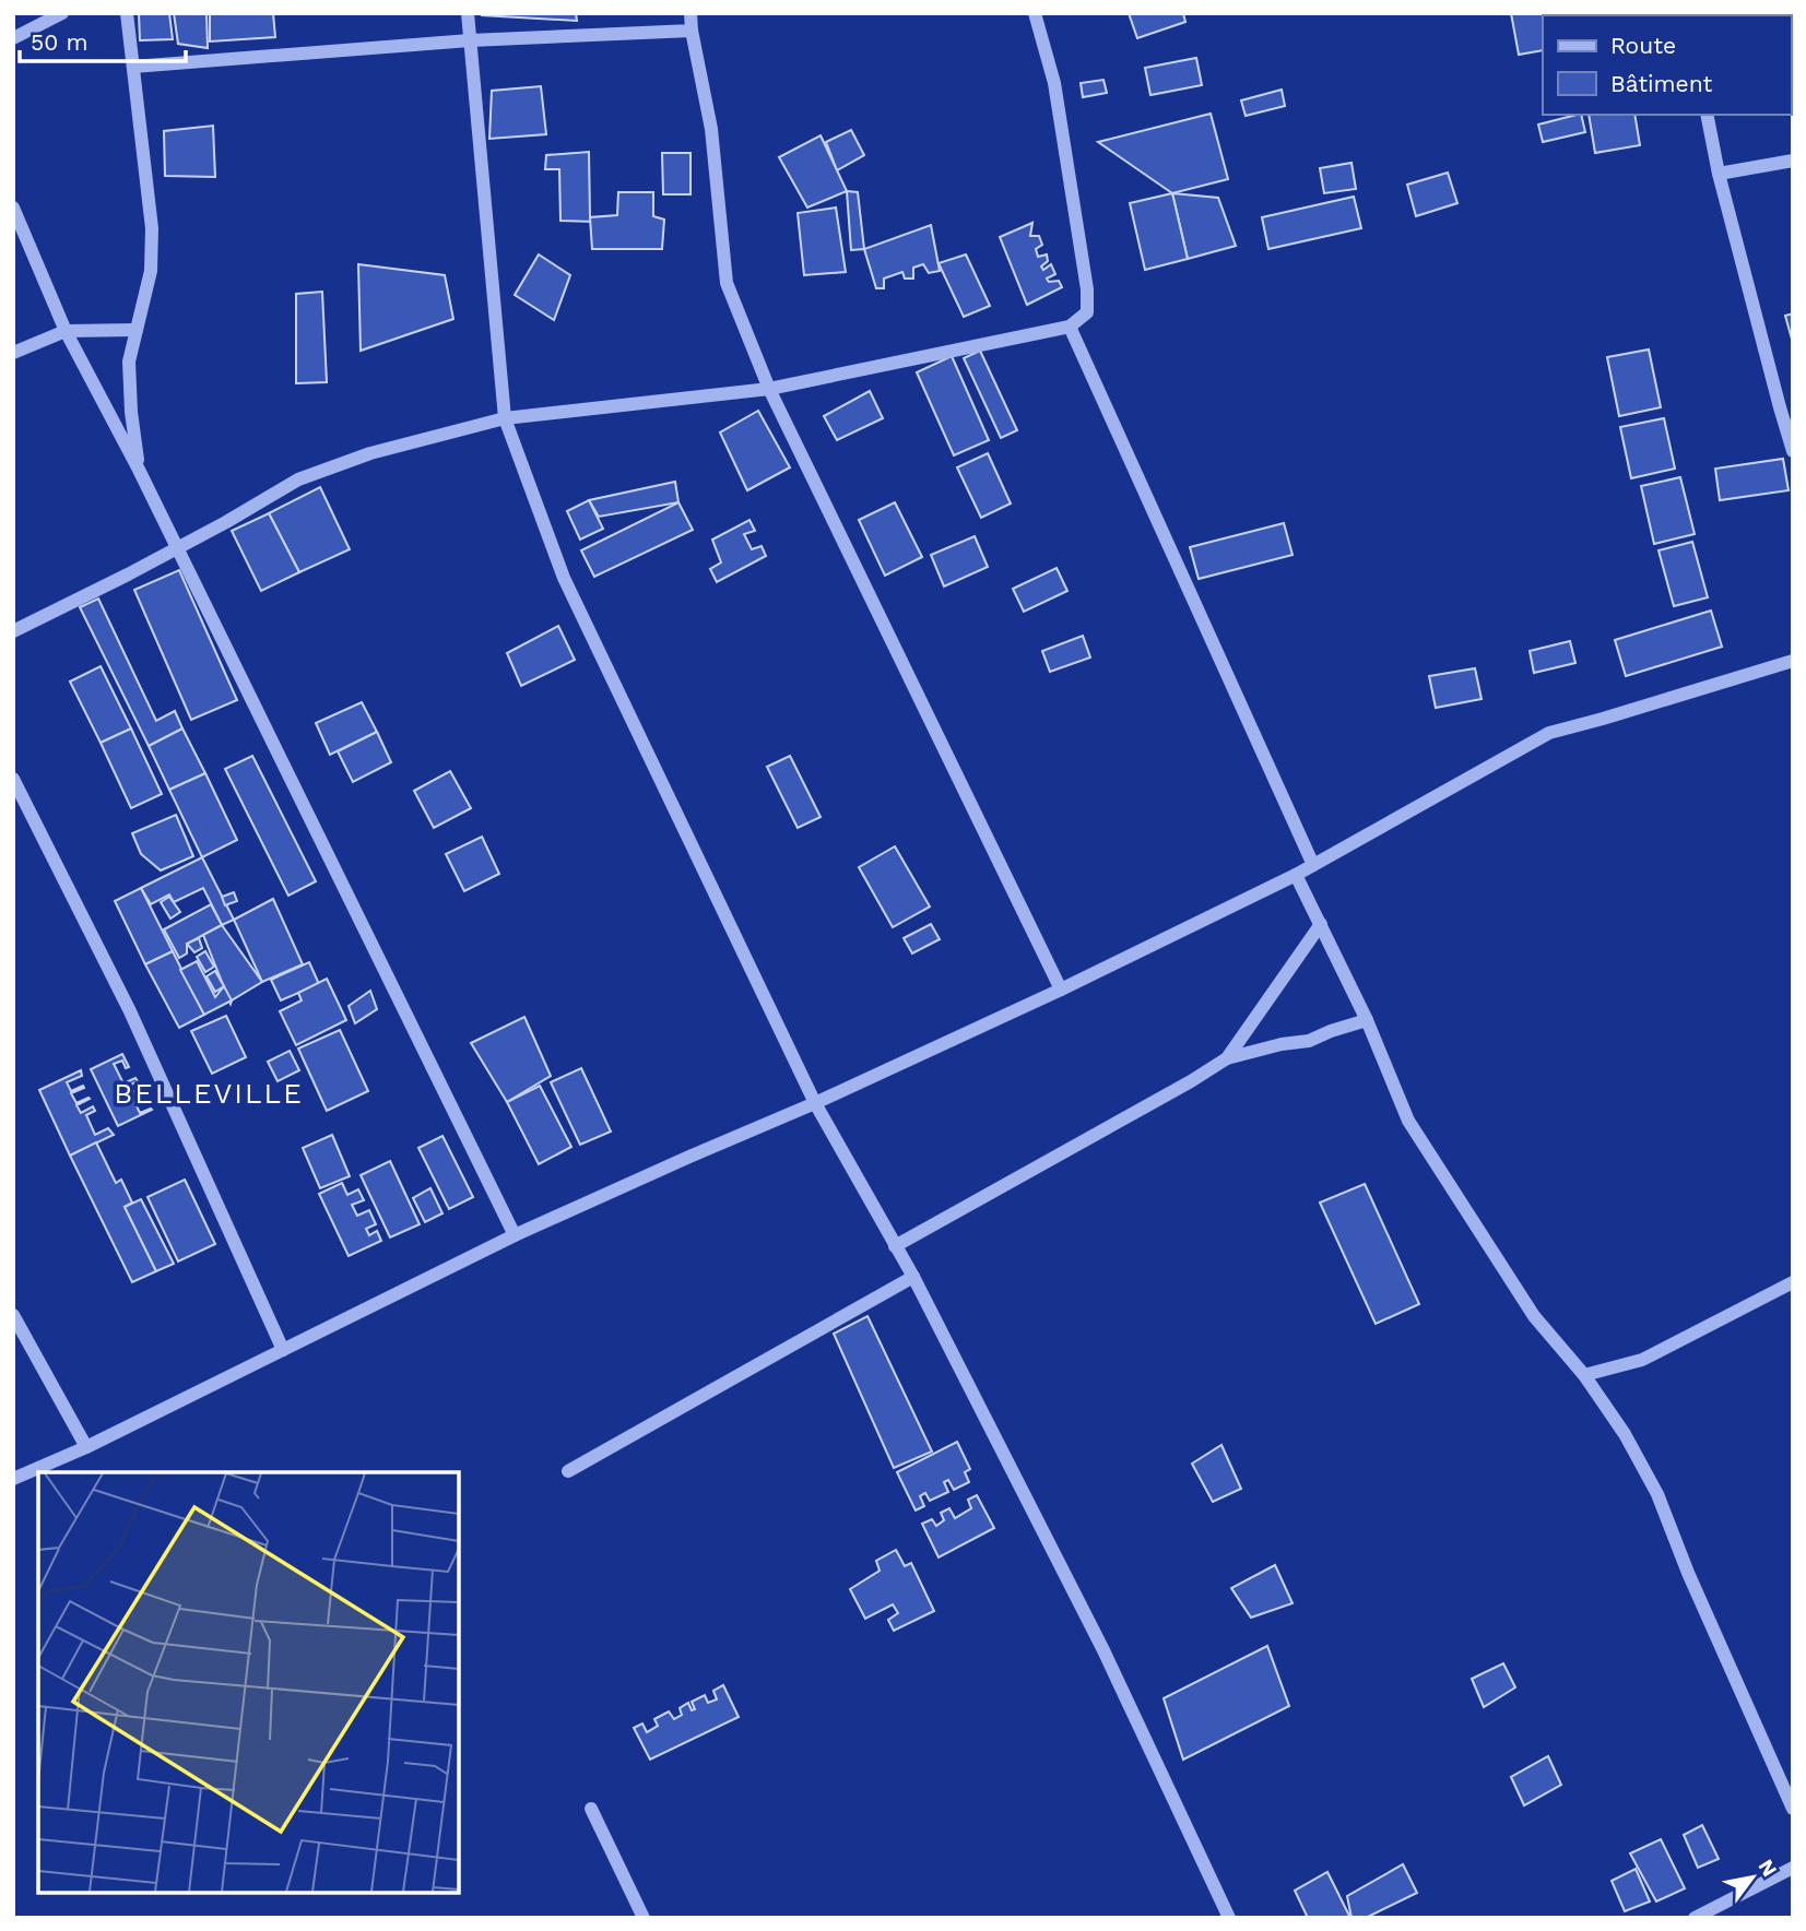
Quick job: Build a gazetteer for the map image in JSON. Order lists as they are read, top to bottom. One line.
{"districts":["BELLEVILLE"],"legend":["Route","Bâtiment"],"scale_bar":"50 m","north":"top right"}
